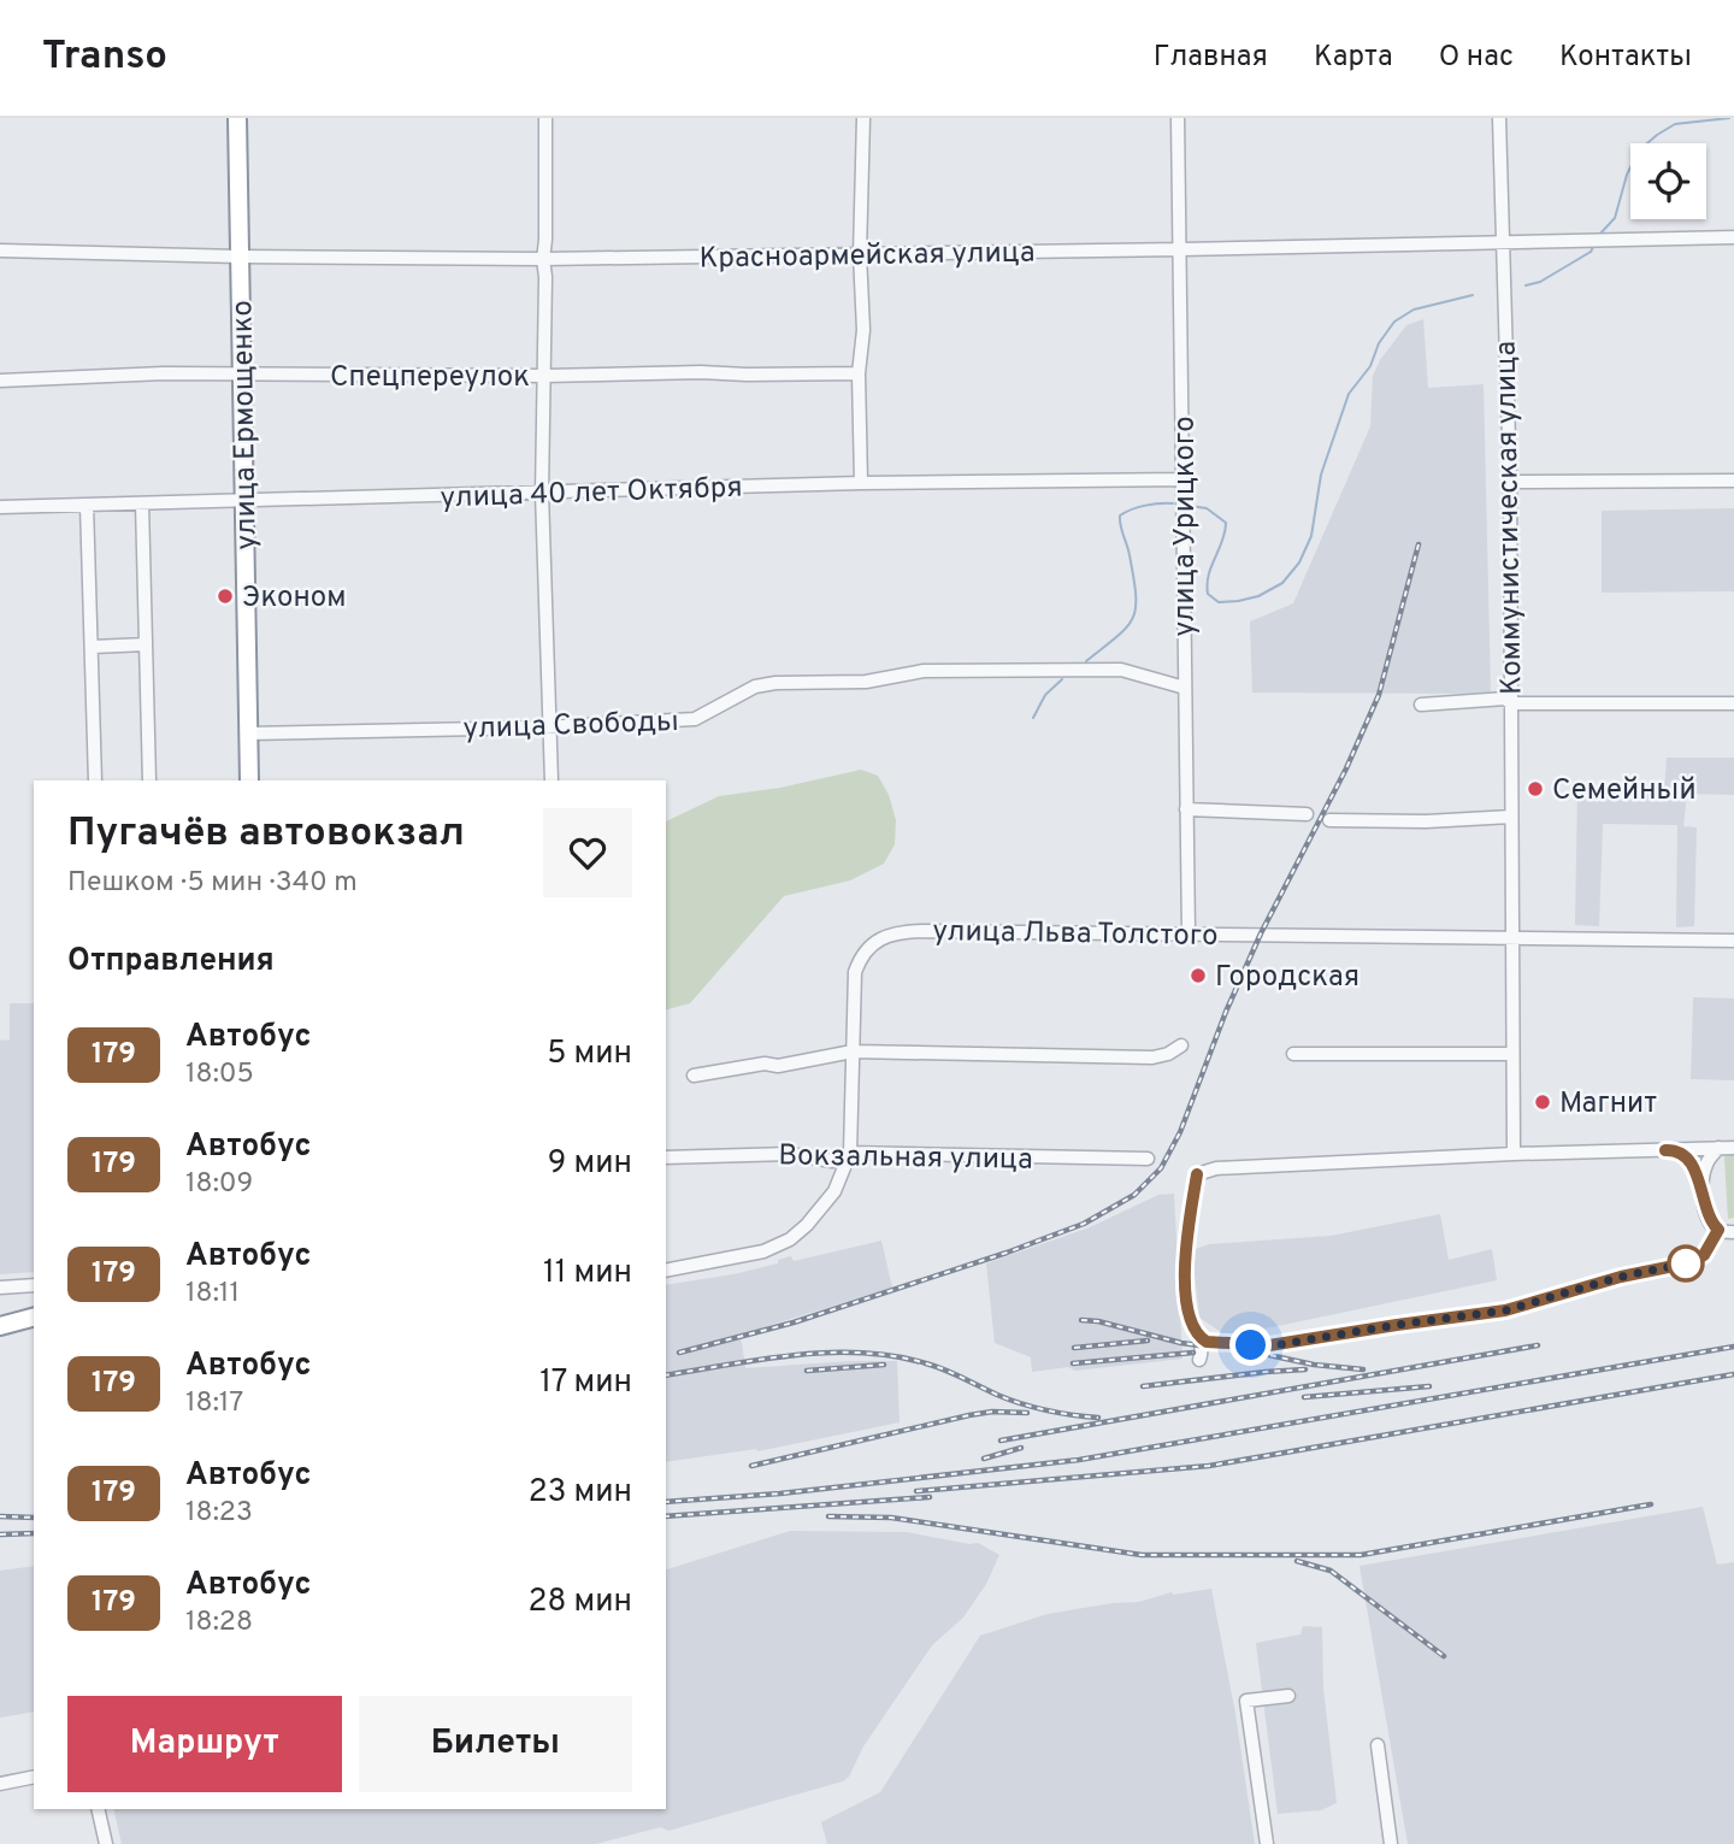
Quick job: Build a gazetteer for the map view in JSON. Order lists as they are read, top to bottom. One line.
{"streets":{"highway":["улица Ермощенко"],"street":["Красноармейская улица","Спецпереулок","улица 40 лет Октября","Коммунистическая улица","улица Урицкого","улица Свободы","улица Льва Толстого","Вокзальная улица"]},"crossings":[["Красноармейская улица","улица Ермощенко"],["Красноармейская улица","Коммунистическая улица"],["Красноармейская улица","улица Урицкого"],["Спецпереулок","улица Ермощенко"],["улица Ермощенко","улица 40 лет Октября"],["улица Ермощенко","улица Свободы"],["улица 40 лет Октября","улица Урицкого"],["Коммунистическая улица","улица Льва Толстого"],["улица Урицкого","улица Свободы"],["улица Урицкого","улица Льва Толстого"],["улица Льва Толстого","Вокзальная улица"]],"places":["Эконом","Семейный","Городская","Магнит"],"lines":["bus line 179"],"page":{"header":"Transo","nav":["Главная","Карта","О нас","Контакты"],"heading":[["Пугачёв автовокзал","Пешком · 5 мин · 340 m"],"Отправления"],"list":[{"mark":"179","name":"Автобус","note":"18:05","value":"5 мин"},{"mark":"179","name":"Автобус","note":"18:09","value":"9 мин"},{"mark":"179","name":"Автобус","note":"18:11","value":"11 мин"},{"mark":"179","name":"Автобус","note":"18:17","value":"17 мин"},{"mark":"179","name":"Автобус","note":"18:23","value":"23 мин"},{"mark":"179","name":"Автобус","note":"18:28","value":"28 мин"}],"buttons":["Маршрут","Билеты"]}}
